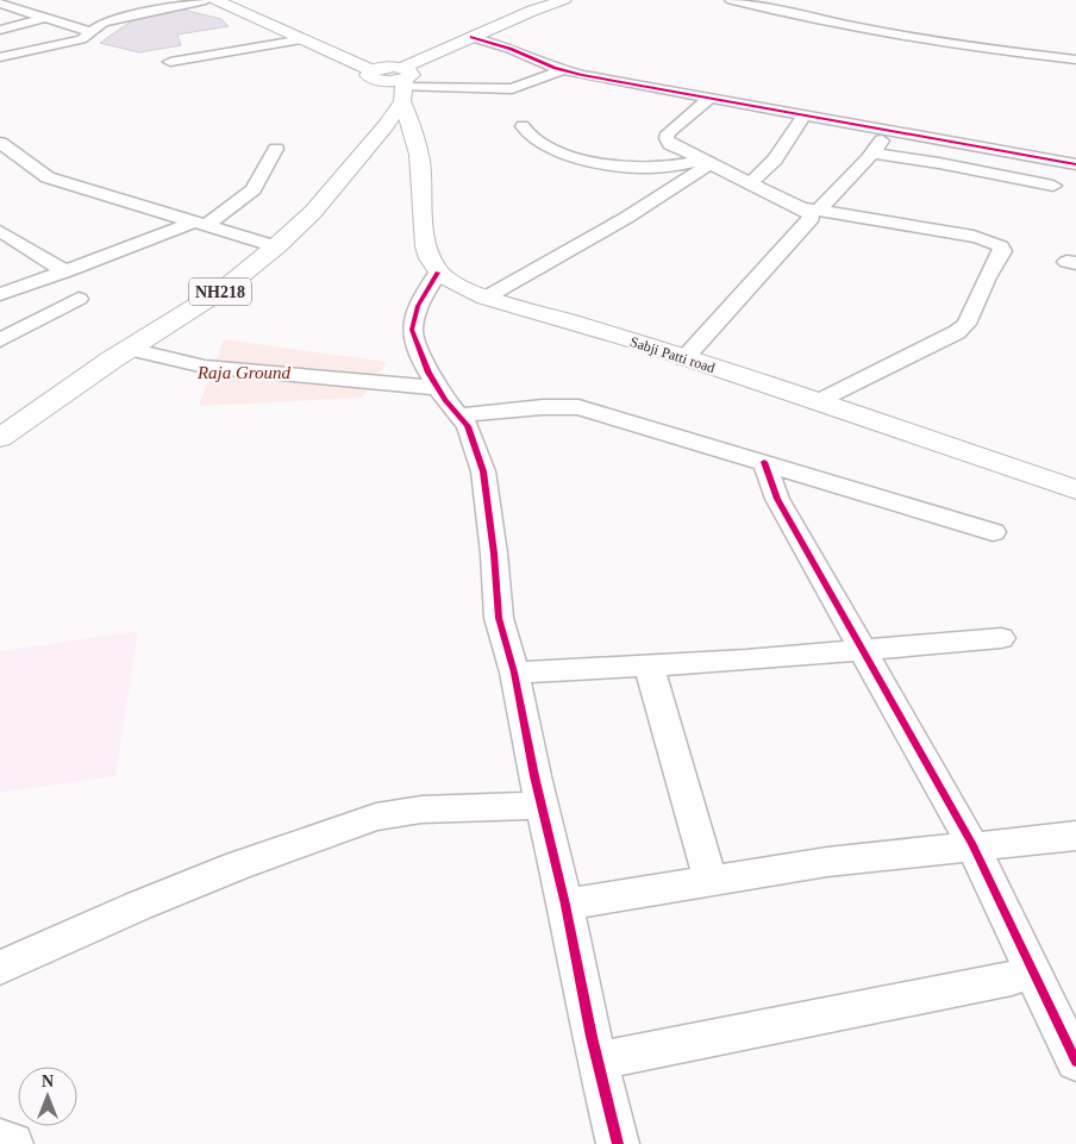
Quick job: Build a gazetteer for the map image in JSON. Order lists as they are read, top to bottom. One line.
{"streets":{"main road":["NH218","Sabji Patti road"]},"parks":["Raja Ground"],"north":"top"}
